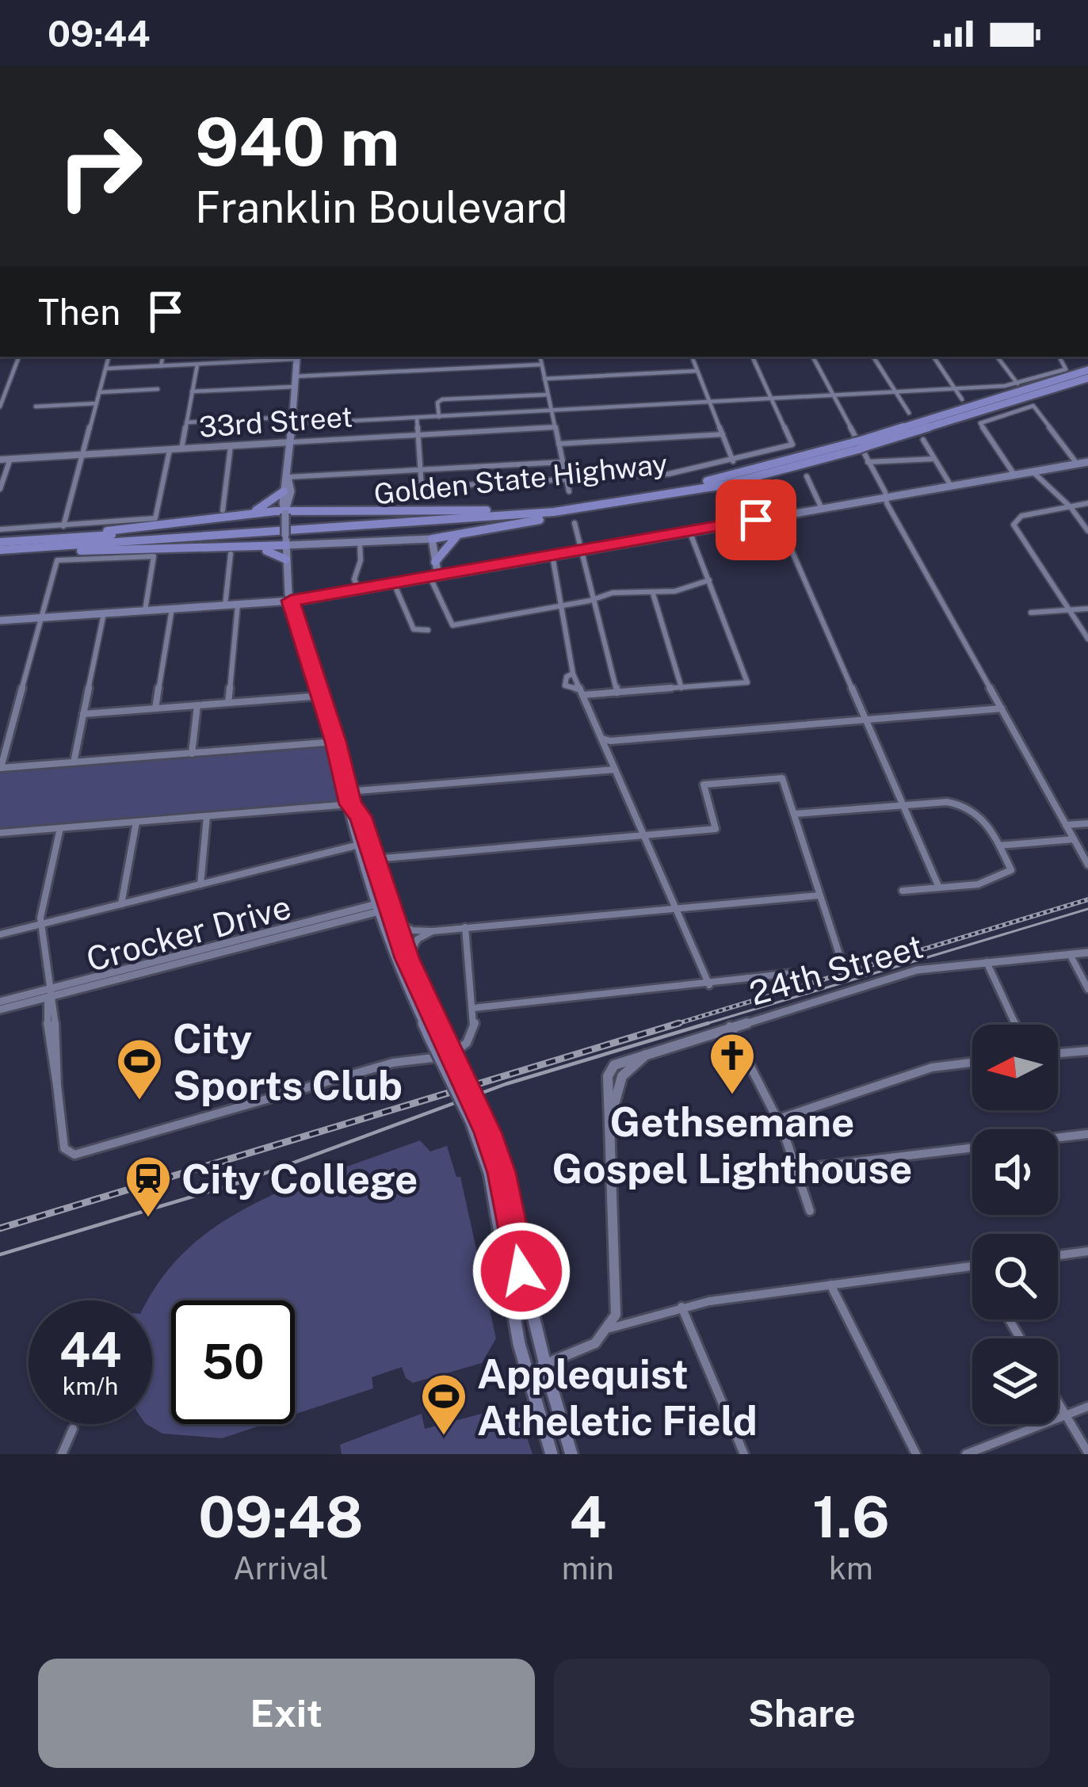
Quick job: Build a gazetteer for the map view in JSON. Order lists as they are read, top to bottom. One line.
{"streets":{"highway":["Golden State Highway"],"street":["33rd Street","Crocker Drive","24th Street"]},"places":{"church":["Gethsemane Gospel Lighthouse"],"sports":["City Sports Club","Applequist Atheletic Field"],"station":["City College"]},"north":"left","page":{"status":"09:44","turn":["940 m","Franklin Boulevard"],"then":"Then","speed":"44 km/h","limit":"50","eta":["09:48","Arrival","4","min","1.6","km"],"buttons":["Exit","Share"]}}
